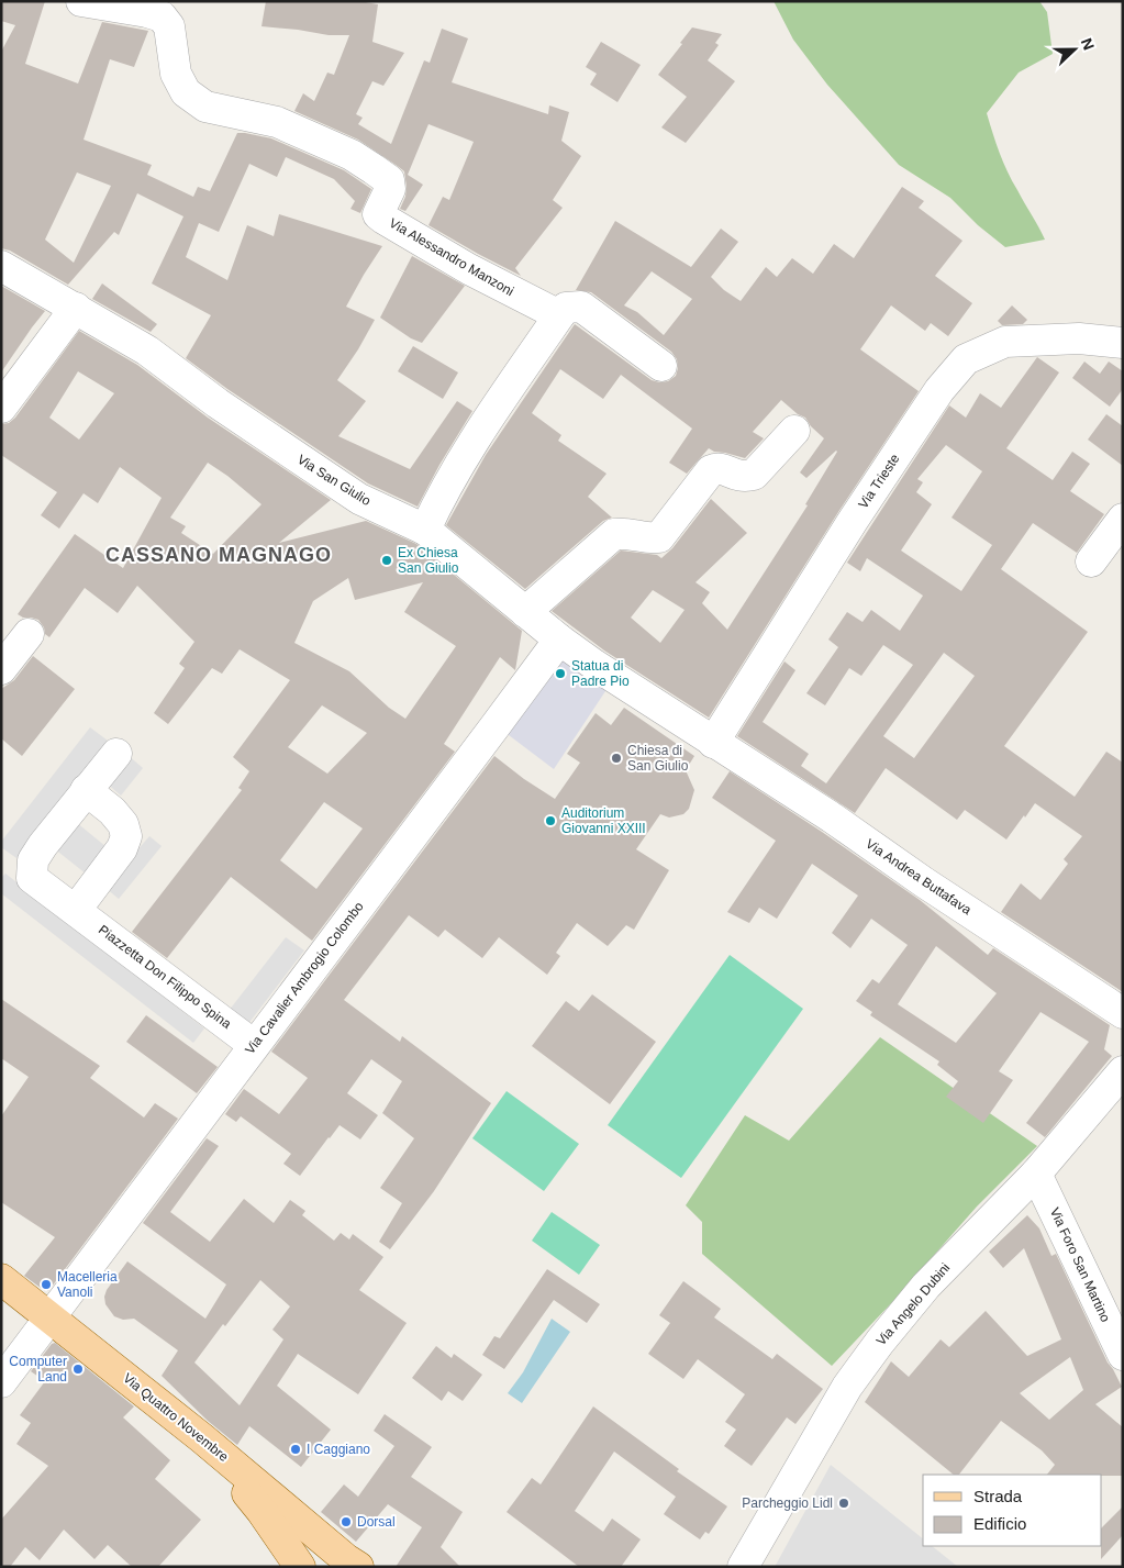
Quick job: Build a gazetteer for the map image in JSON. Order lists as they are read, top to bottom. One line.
{"streets":{"main road":["Via Quattro Novembre"],"street":["Via Alessandro Manzoni","Via San Giulio","Via Trieste","Via Andrea Buttafava","Piazzetta Don Filippo Spina","Via Cavalier Ambrogio Colombo","Via Foro San Martino","Via Angelo Dubini"]},"crossings":[["Via San Giulio","Via Trieste"],["Via San Giulio","Via Andrea Buttafava"],["Via San Giulio","Via Cavalier Ambrogio Colombo"],["Via Trieste","Via Andrea Buttafava"],["Piazzetta Don Filippo Spina","Via Cavalier Ambrogio Colombo"],["Via Cavalier Ambrogio Colombo","Via Quattro Novembre"],["Via Foro San Martino","Via Angelo Dubini"]],"districts":["CASSANO MAGNAGO"],"places":["Ex Chiesa San Giulio","Statua di Padre Pio","Chiesa di San Giulio","Auditorium Giovanni XXIII","Macelleria Vanoli","Computer Land","I Caggiano","Parcheggio Lidl","Dorsal"],"legend":["Strada","Edificio"],"north":"right"}
